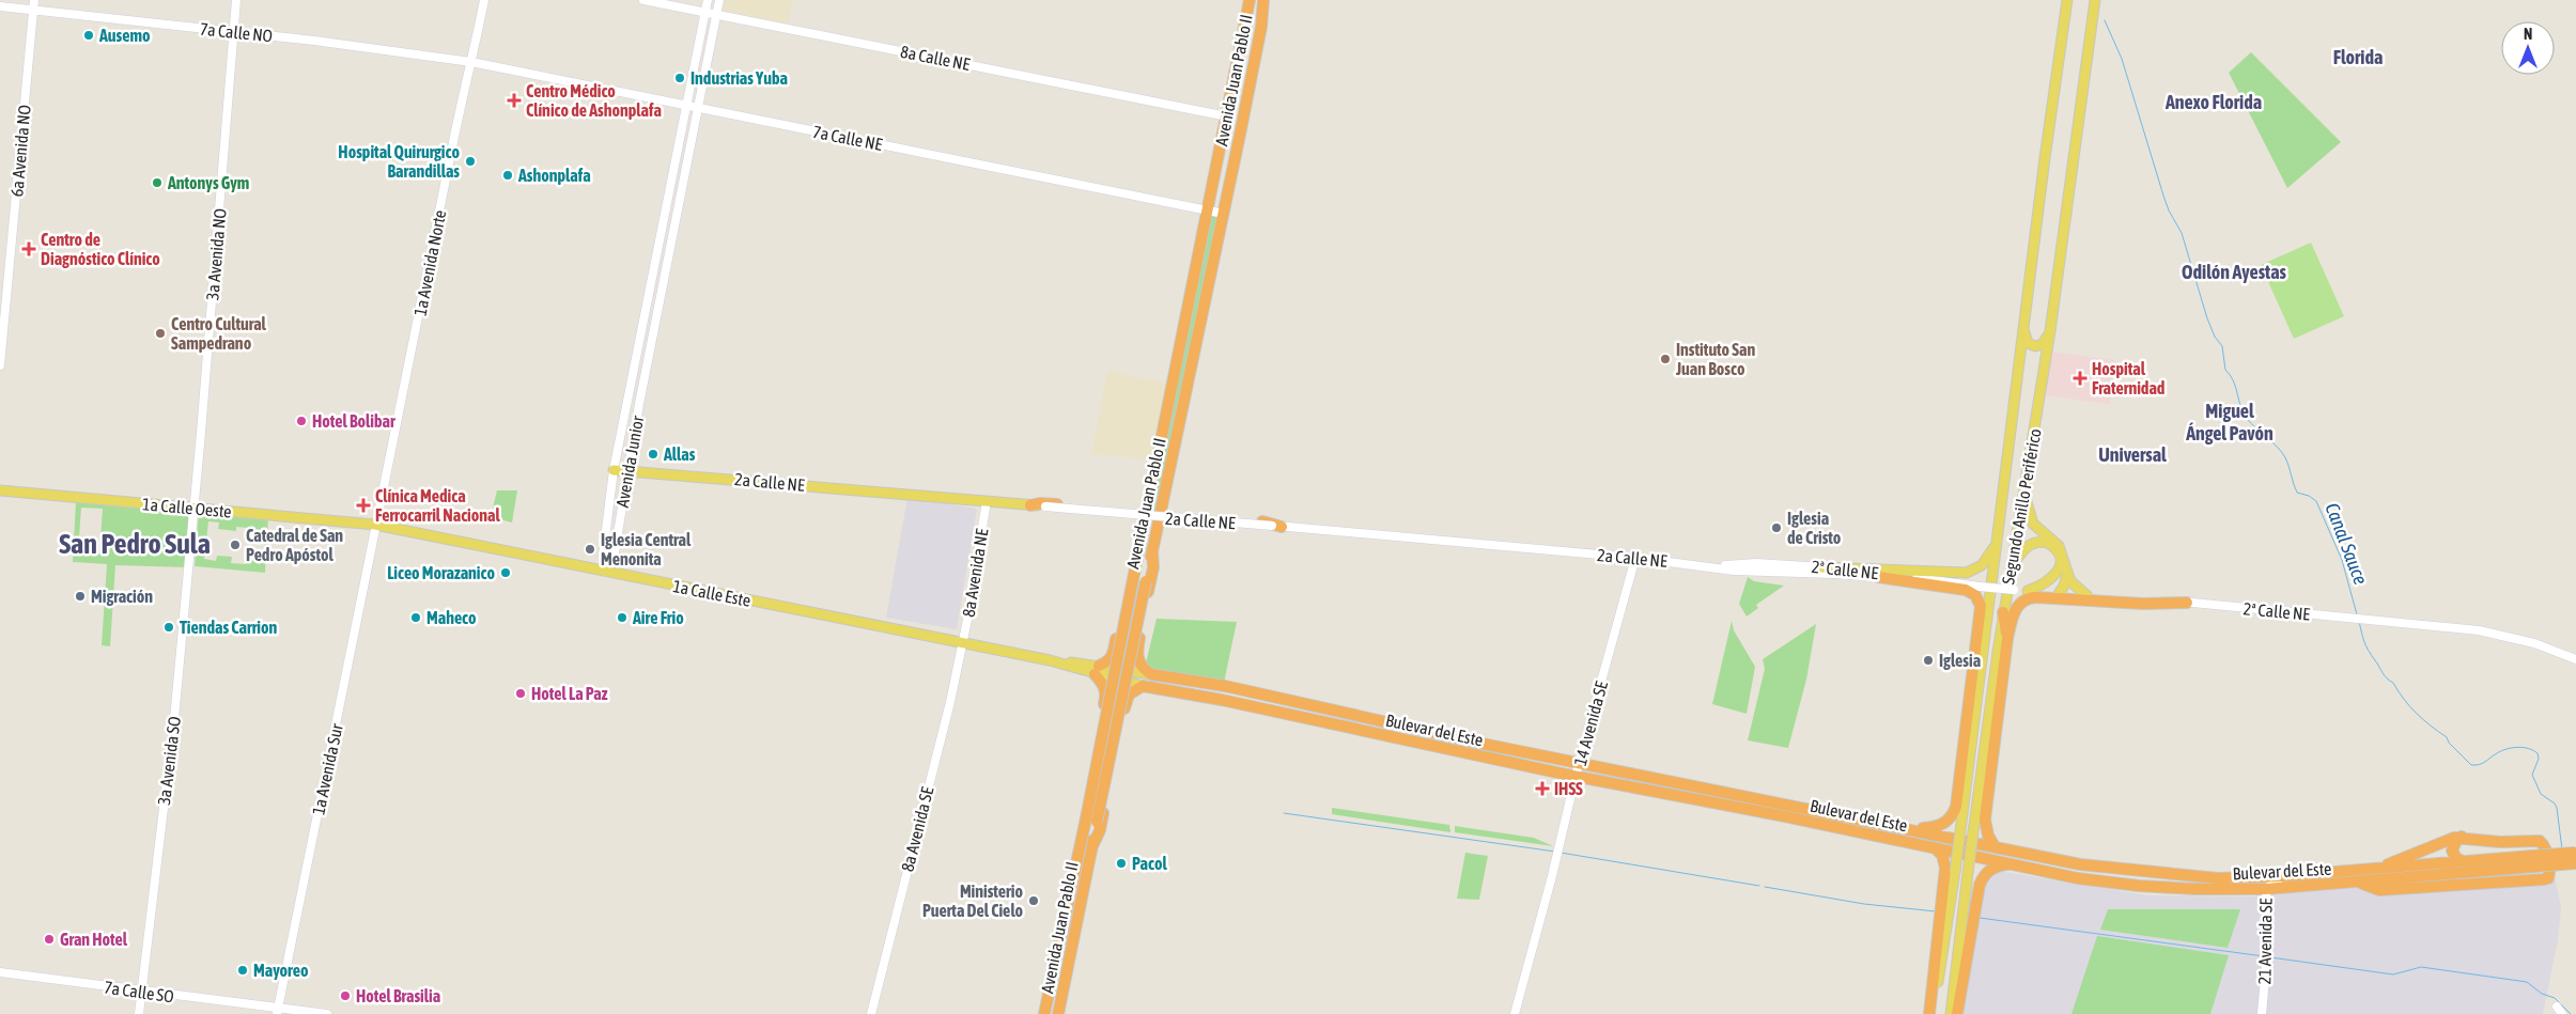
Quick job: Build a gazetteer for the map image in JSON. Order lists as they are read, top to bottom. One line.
{"streets":{"highway":["Avenida Juan Pablo II","Bulevar del Este"],"main road":["2a Calle NE","Segundo Anillo Periférico","1a Calle Oeste","1a Calle Este"],"street":["7a Calle NO","8a Calle NE","7a Calle NE","6a Avenida NO","3a Avenida NO","1a Avenida Norte","Avenida Junior","2ª Calle NE","8a Avenida NE","14 Avenida SE","3a Avenida SO","1a Avenida Sur","8a Avenida SE","21 Avenida SE","7a Calle SO"]},"crossings":[["7a Calle NO","7a Calle NE"],["7a Calle NO","6a Avenida NO"],["7a Calle NO","3a Avenida NO"],["7a Calle NO","1a Avenida Norte"],["8a Calle NE","Avenida Juan Pablo II"],["8a Calle NE","Avenida Junior"],["Avenida Juan Pablo II","7a Calle NE"],["7a Calle NE","1a Avenida Norte"],["7a Calle NE","Avenida Junior"],["3a Avenida NO","1a Calle Oeste"],["3a Avenida NO","3a Avenida SO"],["1a Avenida Norte","1a Calle Oeste"],["1a Avenida Norte","1a Calle Este"],["1a Avenida Norte","1a Avenida Sur"],["Avenida Junior","2a Calle NE"],["Avenida Junior","1a Calle Este"],["2a Calle NE","2ª Calle NE"],["2a Calle NE","8a Avenida NE"],["2a Calle NE","14 Avenida SE"],["1a Calle Oeste","1a Calle Este"],["1a Calle Oeste","3a Avenida SO"],["1a Calle Oeste","1a Avenida Sur"],["8a Avenida NE","1a Calle Este"],["8a Avenida NE","8a Avenida SE"],["1a Calle Este","Bulevar del Este"],["1a Calle Este","1a Avenida Sur"],["1a Calle Este","8a Avenida SE"],["14 Avenida SE","Bulevar del Este"],["Bulevar del Este","21 Avenida SE"],["3a Avenida SO","7a Calle SO"],["1a Avenida Sur","7a Calle SO"]],"districts":["Florida","Anexo Florida","Odilón Ayestas","Miguel Ángel Pavón","Universal","San Pedro Sula"],"water":["Canal Sauce"],"places":{"other":["Ausemo","Industrias Yuba","Hospital Quirurgico Barandillas","Ashonplafa","Antonys Gym","Centro Cultural Sampedrano","Instituto San Juan Bosco","Hotel Bolibar","Allas","Iglesia de Cristo","Catedral de San Pedro Apóstol","Iglesia Central Menonita","Liceo Morazanico","Migración","Maheco","Aire Frio","Tiendas Carrion","Iglesia","Hotel La Paz","Pacol","Ministerio Puerta Del Cielo","Gran Hotel","Mayoreo","Hotel Brasilia"],"health":["Centro Médico Clínico de Ashonplafa","Centro de Diagnóstico Clínico","Hospital Fraternidad","Clínica Medica Ferrocarril Nacional","IHSS"]},"north":"top"}
